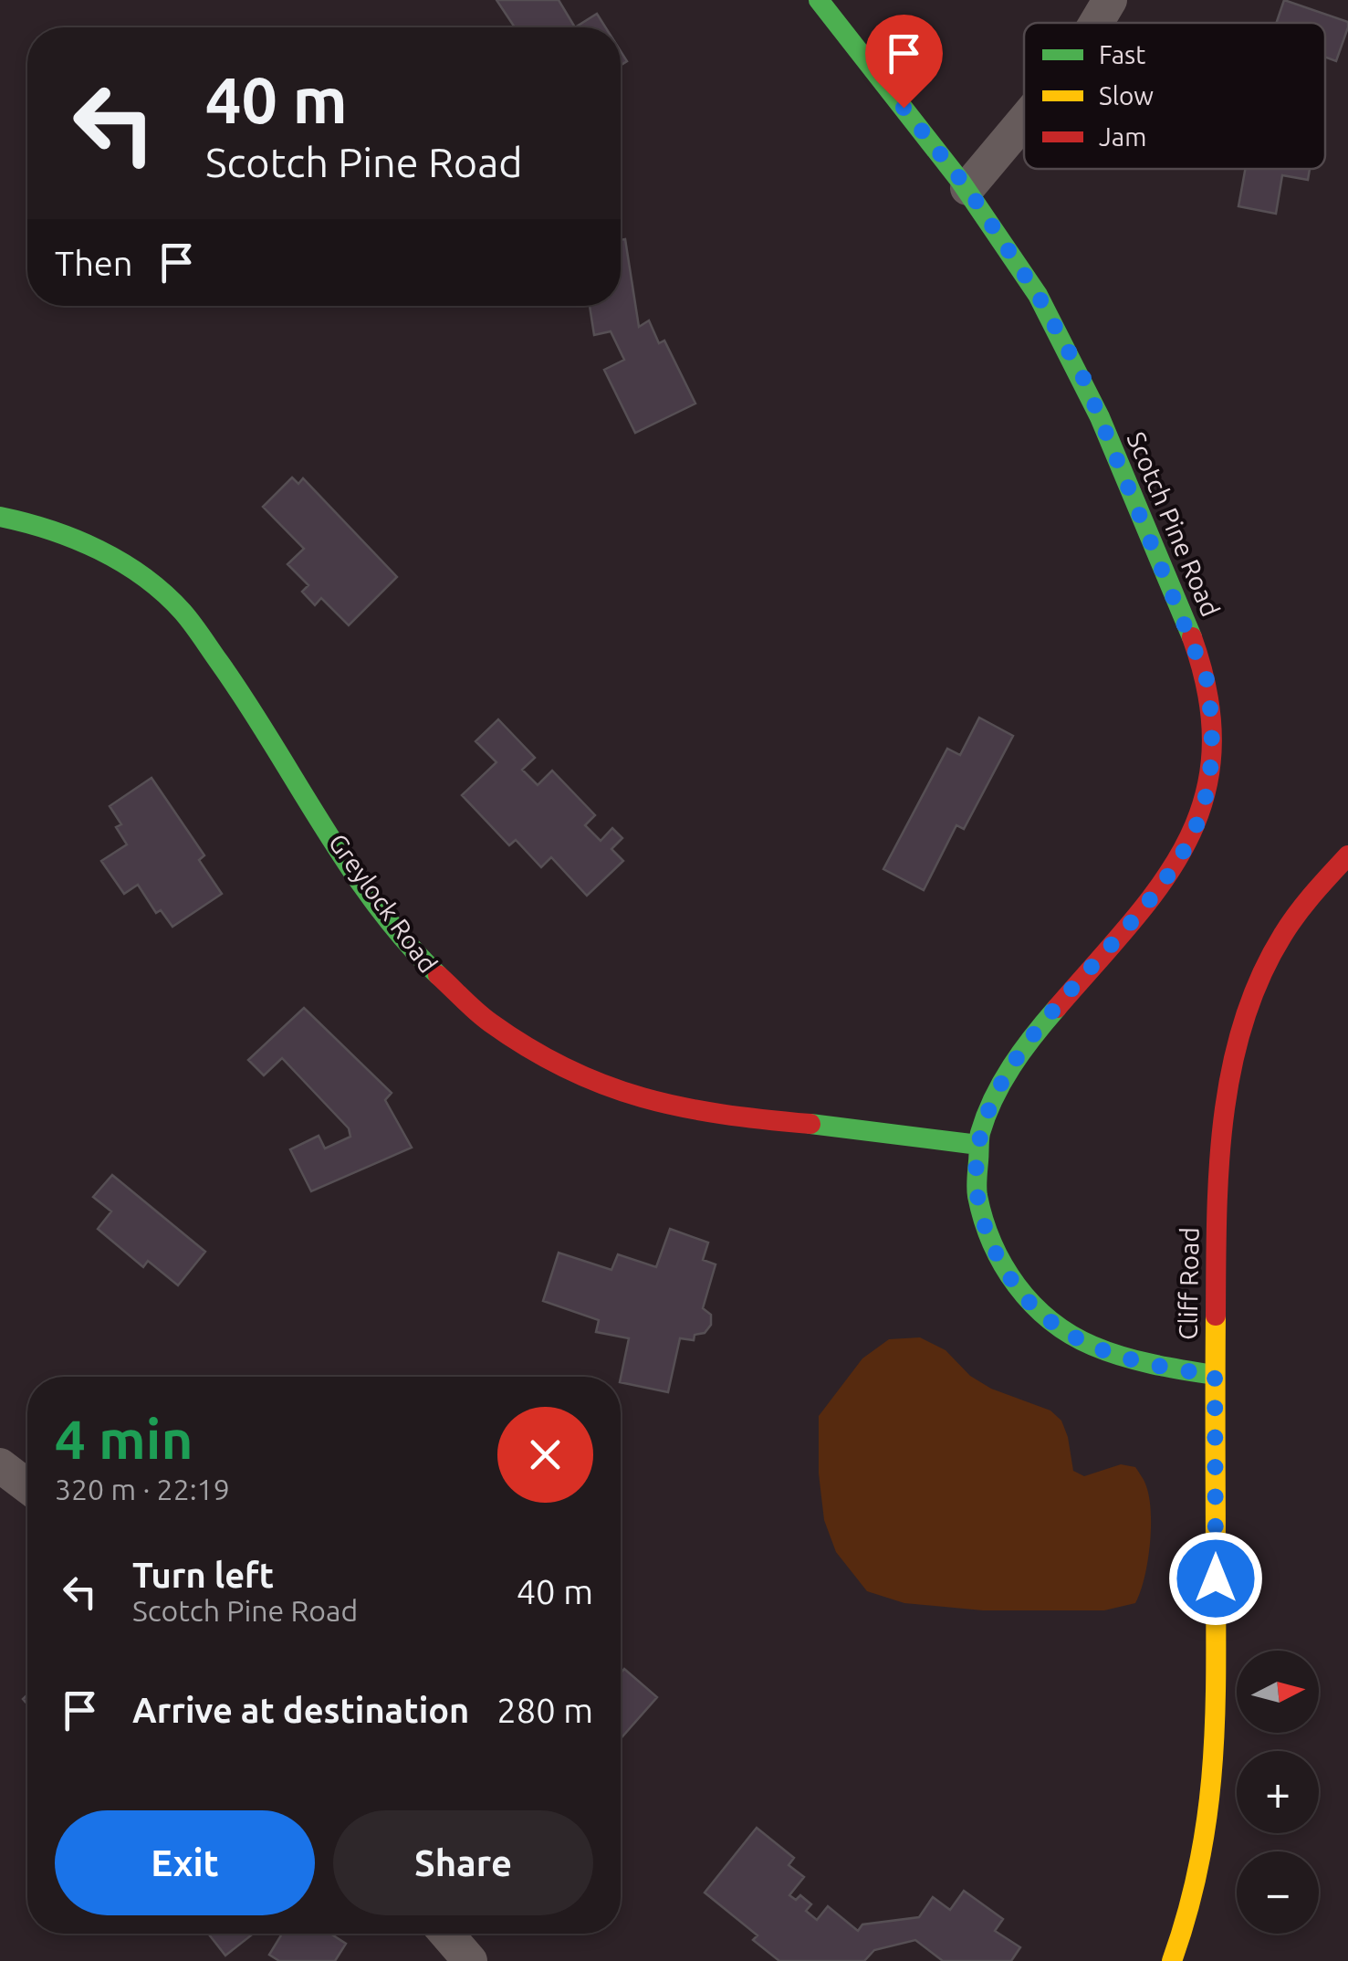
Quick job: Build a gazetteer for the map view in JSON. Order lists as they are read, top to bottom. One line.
{"streets":{"street":["Scotch Pine Road","Greylock Road","Cliff Road"]},"crossings":[["Scotch Pine Road","Greylock Road"],["Scotch Pine Road","Cliff Road"]],"legend":["Fast","Slow","Jam"],"north":"right","page":{"turn":["40 m","Scotch Pine Road"],"then":"Then","heading":["4 min","320 m · 22:19"],"list":[{"name":"Turn left","note":"Scotch Pine Road","value":"40 m"},{"name":"Arrive at destination","value":"280 m"}],"map_buttons":["+","−"],"buttons":["Exit","Share"]}}
